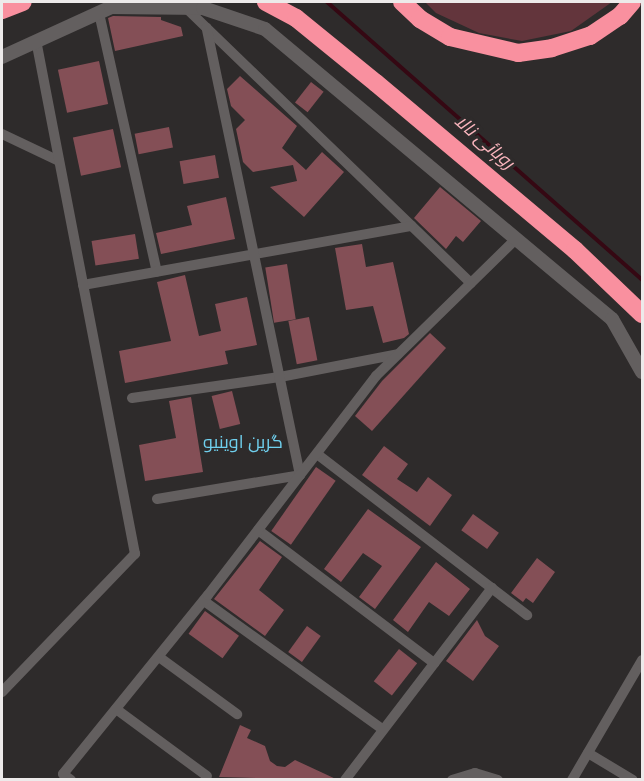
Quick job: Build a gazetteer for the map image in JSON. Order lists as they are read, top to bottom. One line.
{"districts":["گرین اوینیو"],"water":["روہائی نالا"]}
